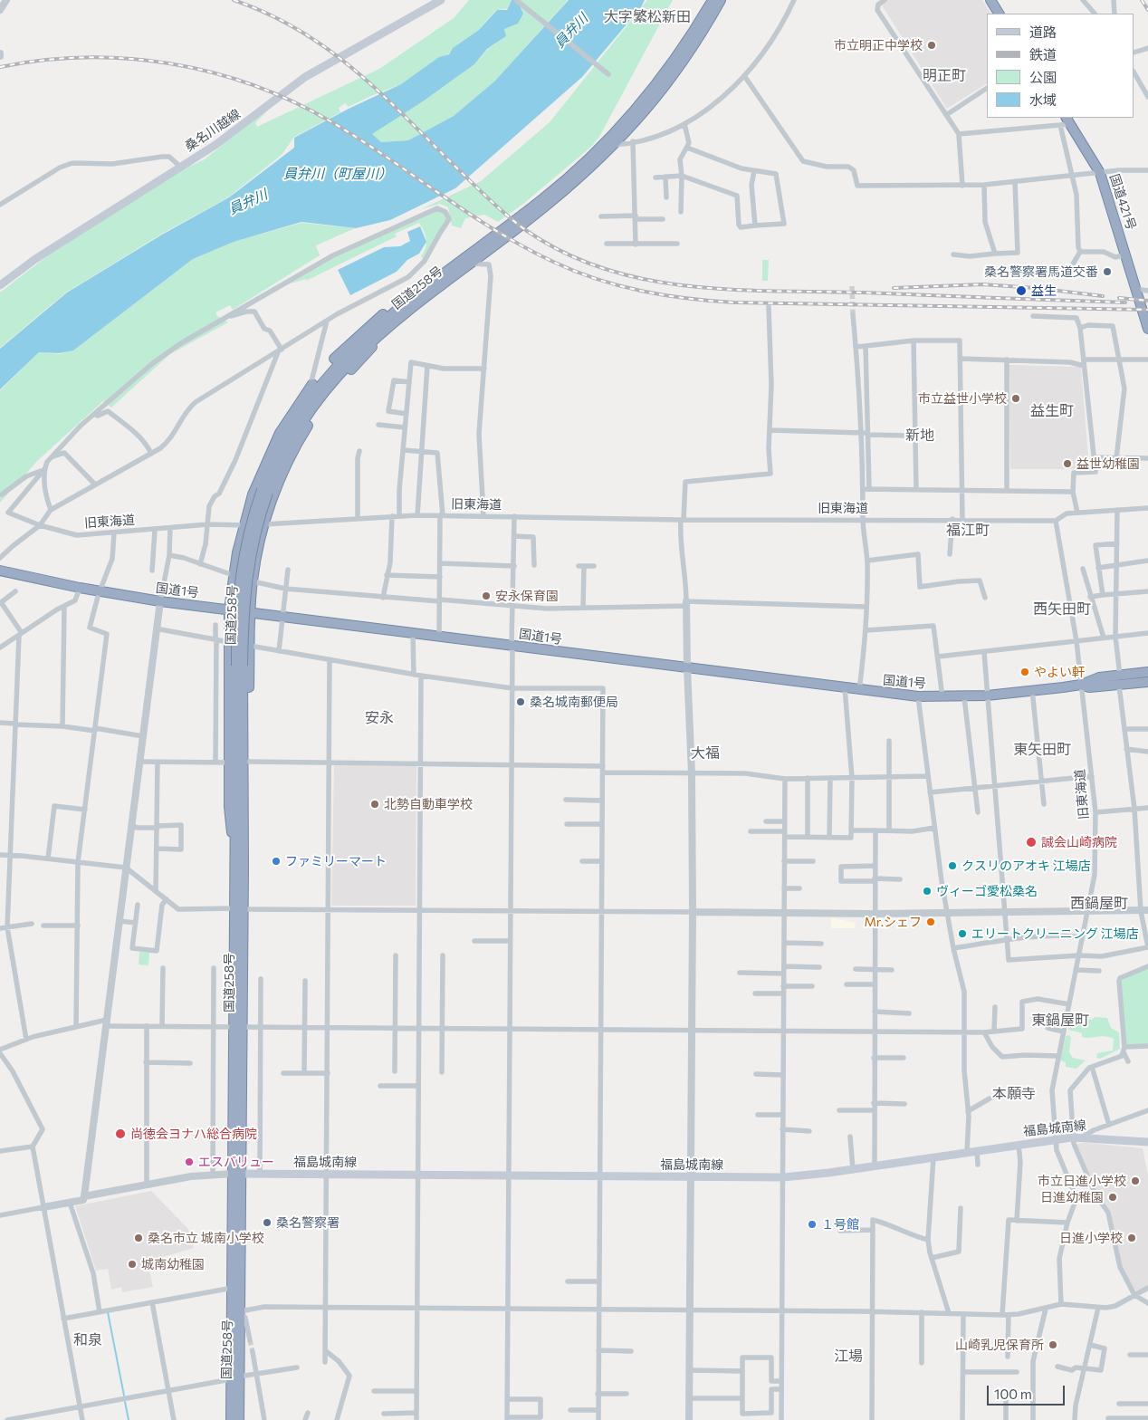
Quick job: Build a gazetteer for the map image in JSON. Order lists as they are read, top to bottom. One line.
{"streets":{"highway":["国道421号","国道258号","国道1号"],"main road":["桑名川越線","福島城南線"],"street":["旧東海道"]},"crossings":[["国道258号","福島城南線"],["旧東海道","国道1号"],["旧東海道","福島城南線"]],"districts":["大字繁松新田","明正町","益生町","新地","福江町","西矢田町","安永","東矢田町","大福","西鍋屋町","東鍋屋町","本願寺","和泉","江場"],"water":["員弁川","員弁川（町屋川）"],"places":["市立明正中学校","桑名警察署馬道交番","益生","市立益世小学校","益世幼稚園","安永保育園","やよい軒","桑名城南郵便局","北勢自動車学校","誠会山崎病院","ファミリーマート","クスリのアオキ 江場店","ヴィーゴ愛松桑名","Mr.シェフ","エリートクリーニング 江場店","尚徳会ヨナハ総合病院","エスバリュー","市立日進小学校","日進幼稚園","桑名警察署","１号館","桑名市立 城南小学校","日進小学校","城南幼稚園","山崎乳児保育所"],"legend":["道路","鉄道","公園","水域"],"scale_bar":"100 m"}
